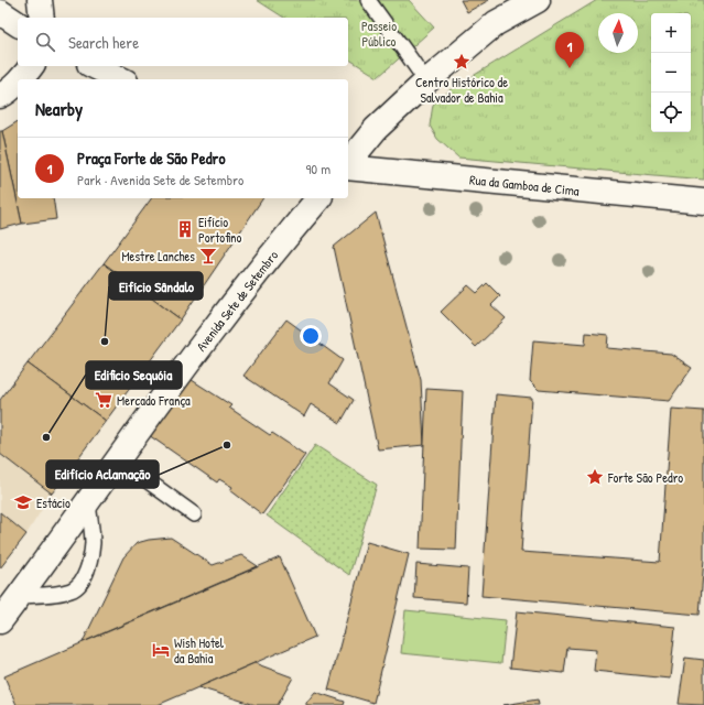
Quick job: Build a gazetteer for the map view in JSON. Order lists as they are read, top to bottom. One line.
{"streets":{"main road":["Rua da Gamboa de Cima","Avenida Sete de Setembro"]},"parks":["Passeio Público"],"places":{"place":["Centro Histórico de Salvador de Bahia","Forte São Pedro"],"building":["Eifício Portofino"],"bar":["Mestre Lanches"],"other":["Eifício Sândalo","Edificio Sequóia","Edifício Aclamação"],"supermarket":["Mercado França"],"school or university":["Estácio"],"hotel":["Wish Hotel da Bahia"]},"north":"top","page":{"map_buttons":["+","−"],"search":"Search here","pins":"1","heading":"Nearby","list":[{"mark":"1","name":"Praça Forte de São Pedro","note":"Park · Avenida Sete de Setembro","value":"90 m"}]}}
